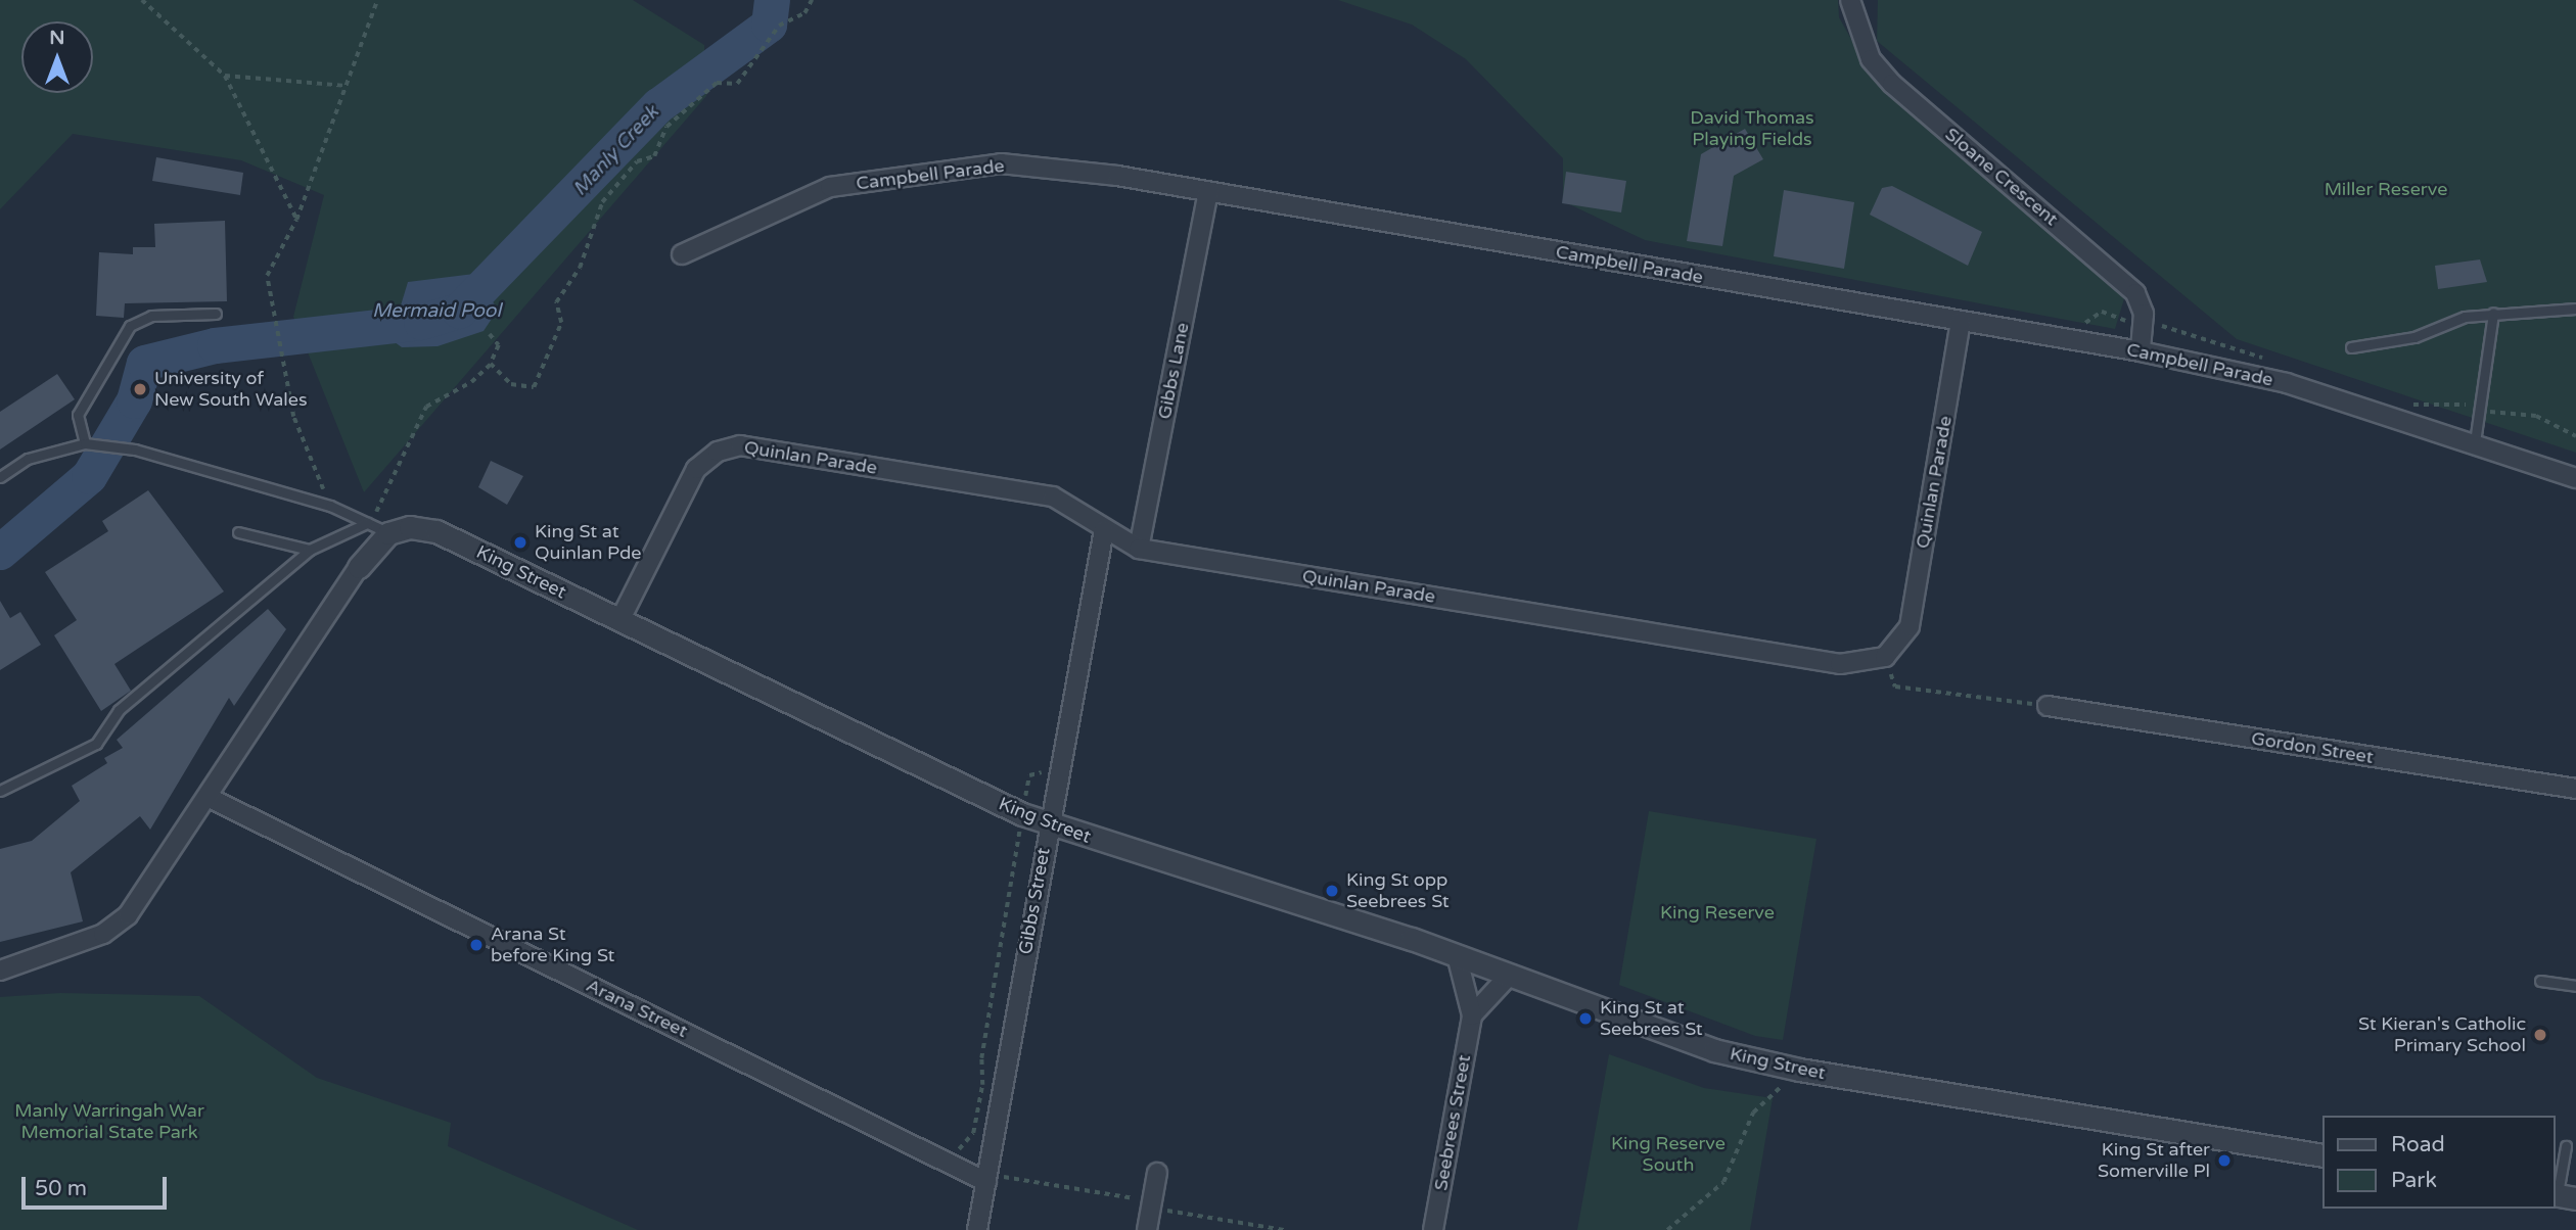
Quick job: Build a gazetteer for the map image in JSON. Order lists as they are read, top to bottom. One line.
{"streets":{"street":["Campbell Parade","Sloane Crescent","Gibbs Lane","Quinlan Parade","King Street","Gordon Street","Gibbs Street","Arana Street","Seebrees Street"]},"crossings":[["Campbell Parade","Sloane Crescent"],["Campbell Parade","Gibbs Lane"],["Campbell Parade","Quinlan Parade"],["Gibbs Lane","Quinlan Parade"],["Quinlan Parade","King Street"],["Quinlan Parade","Gibbs Street"],["King Street","Gibbs Street"],["King Street","Seebrees Street"],["Gibbs Street","Arana Street"]],"water":["Manly Creek","Mermaid Pool"],"parks":["David Thomas Playing Fields","Miller Reserve","King Reserve","Manly Warringah War Memorial State Park","King Reserve South"],"places":["University of New South Wales","King St at Quinlan Pde","King St opp Seebrees St","Arana St before King St","King St at Seebrees St","St Kieran's Catholic Primary School","King St after Somerville Pl"],"legend":["Road","Park"],"scale_bar":"50 m","north":"top"}
